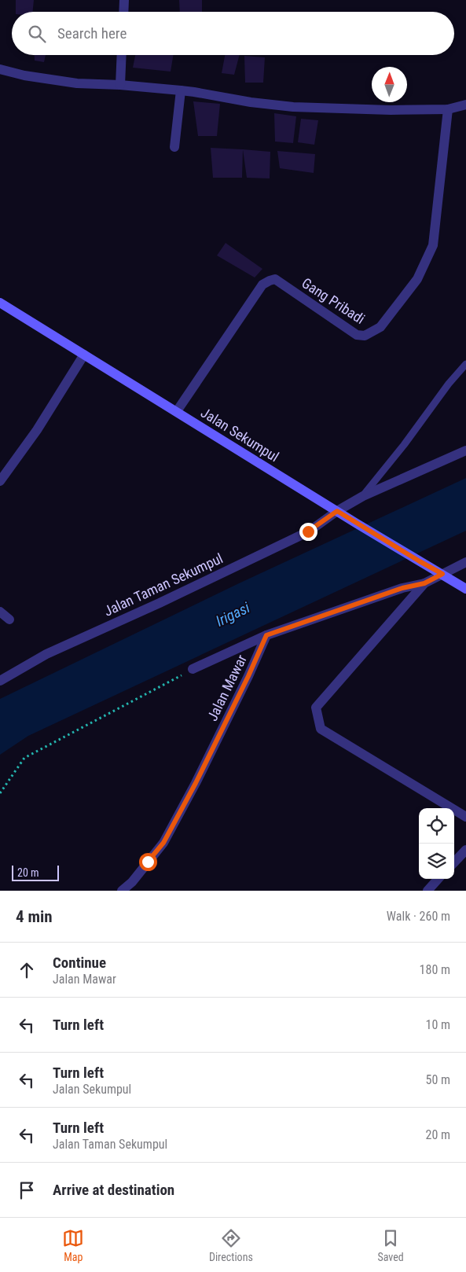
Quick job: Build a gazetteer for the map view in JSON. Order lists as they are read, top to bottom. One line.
{"streets":{"main road":["Jalan Sekumpul"],"street":["Gang Pribadi","Jalan Taman Sekumpul","Jalan Mawar"]},"crossings":[["Gang Pribadi","Jalan Sekumpul"],["Jalan Sekumpul","Jalan Taman Sekumpul"]],"water":["Irigasi"],"scale_bar":"20 m","north":"top","page":{"search":"Search here","scale":"20 m","heading":["4 min","Walk · 260 m"],"list":[["Continue","Jalan Mawar","180 m"],["Turn left","10 m"],["Turn left","Jalan Sekumpul","50 m"],["Turn left","Jalan Taman Sekumpul","20 m"],"Arrive at destination"],"nav":["Map","Directions","Saved"]}}
